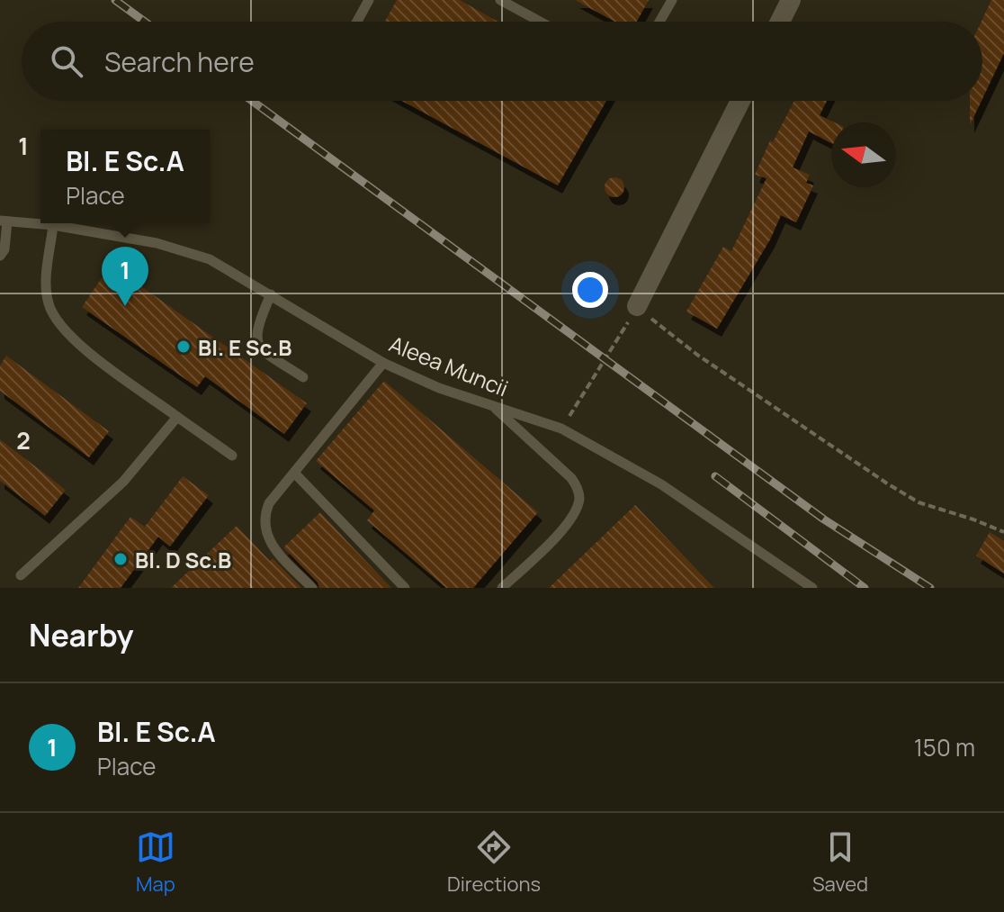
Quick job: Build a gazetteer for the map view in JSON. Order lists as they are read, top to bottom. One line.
{"streets":{"lane":["Aleea Muncii"]},"places":["Bl. E Sc.B","Bl. D Sc.B"],"north":"left","page":{"search":"Search here","popup":["Bl. E Sc.A","Place"],"pins":"1","heading":"Nearby","list":[{"mark":"1","name":"Bl. E Sc.A","note":"Place","value":"150 m"}],"nav":["Map","Directions","Saved"]},"grid":{"rows":["1","2"]}}
